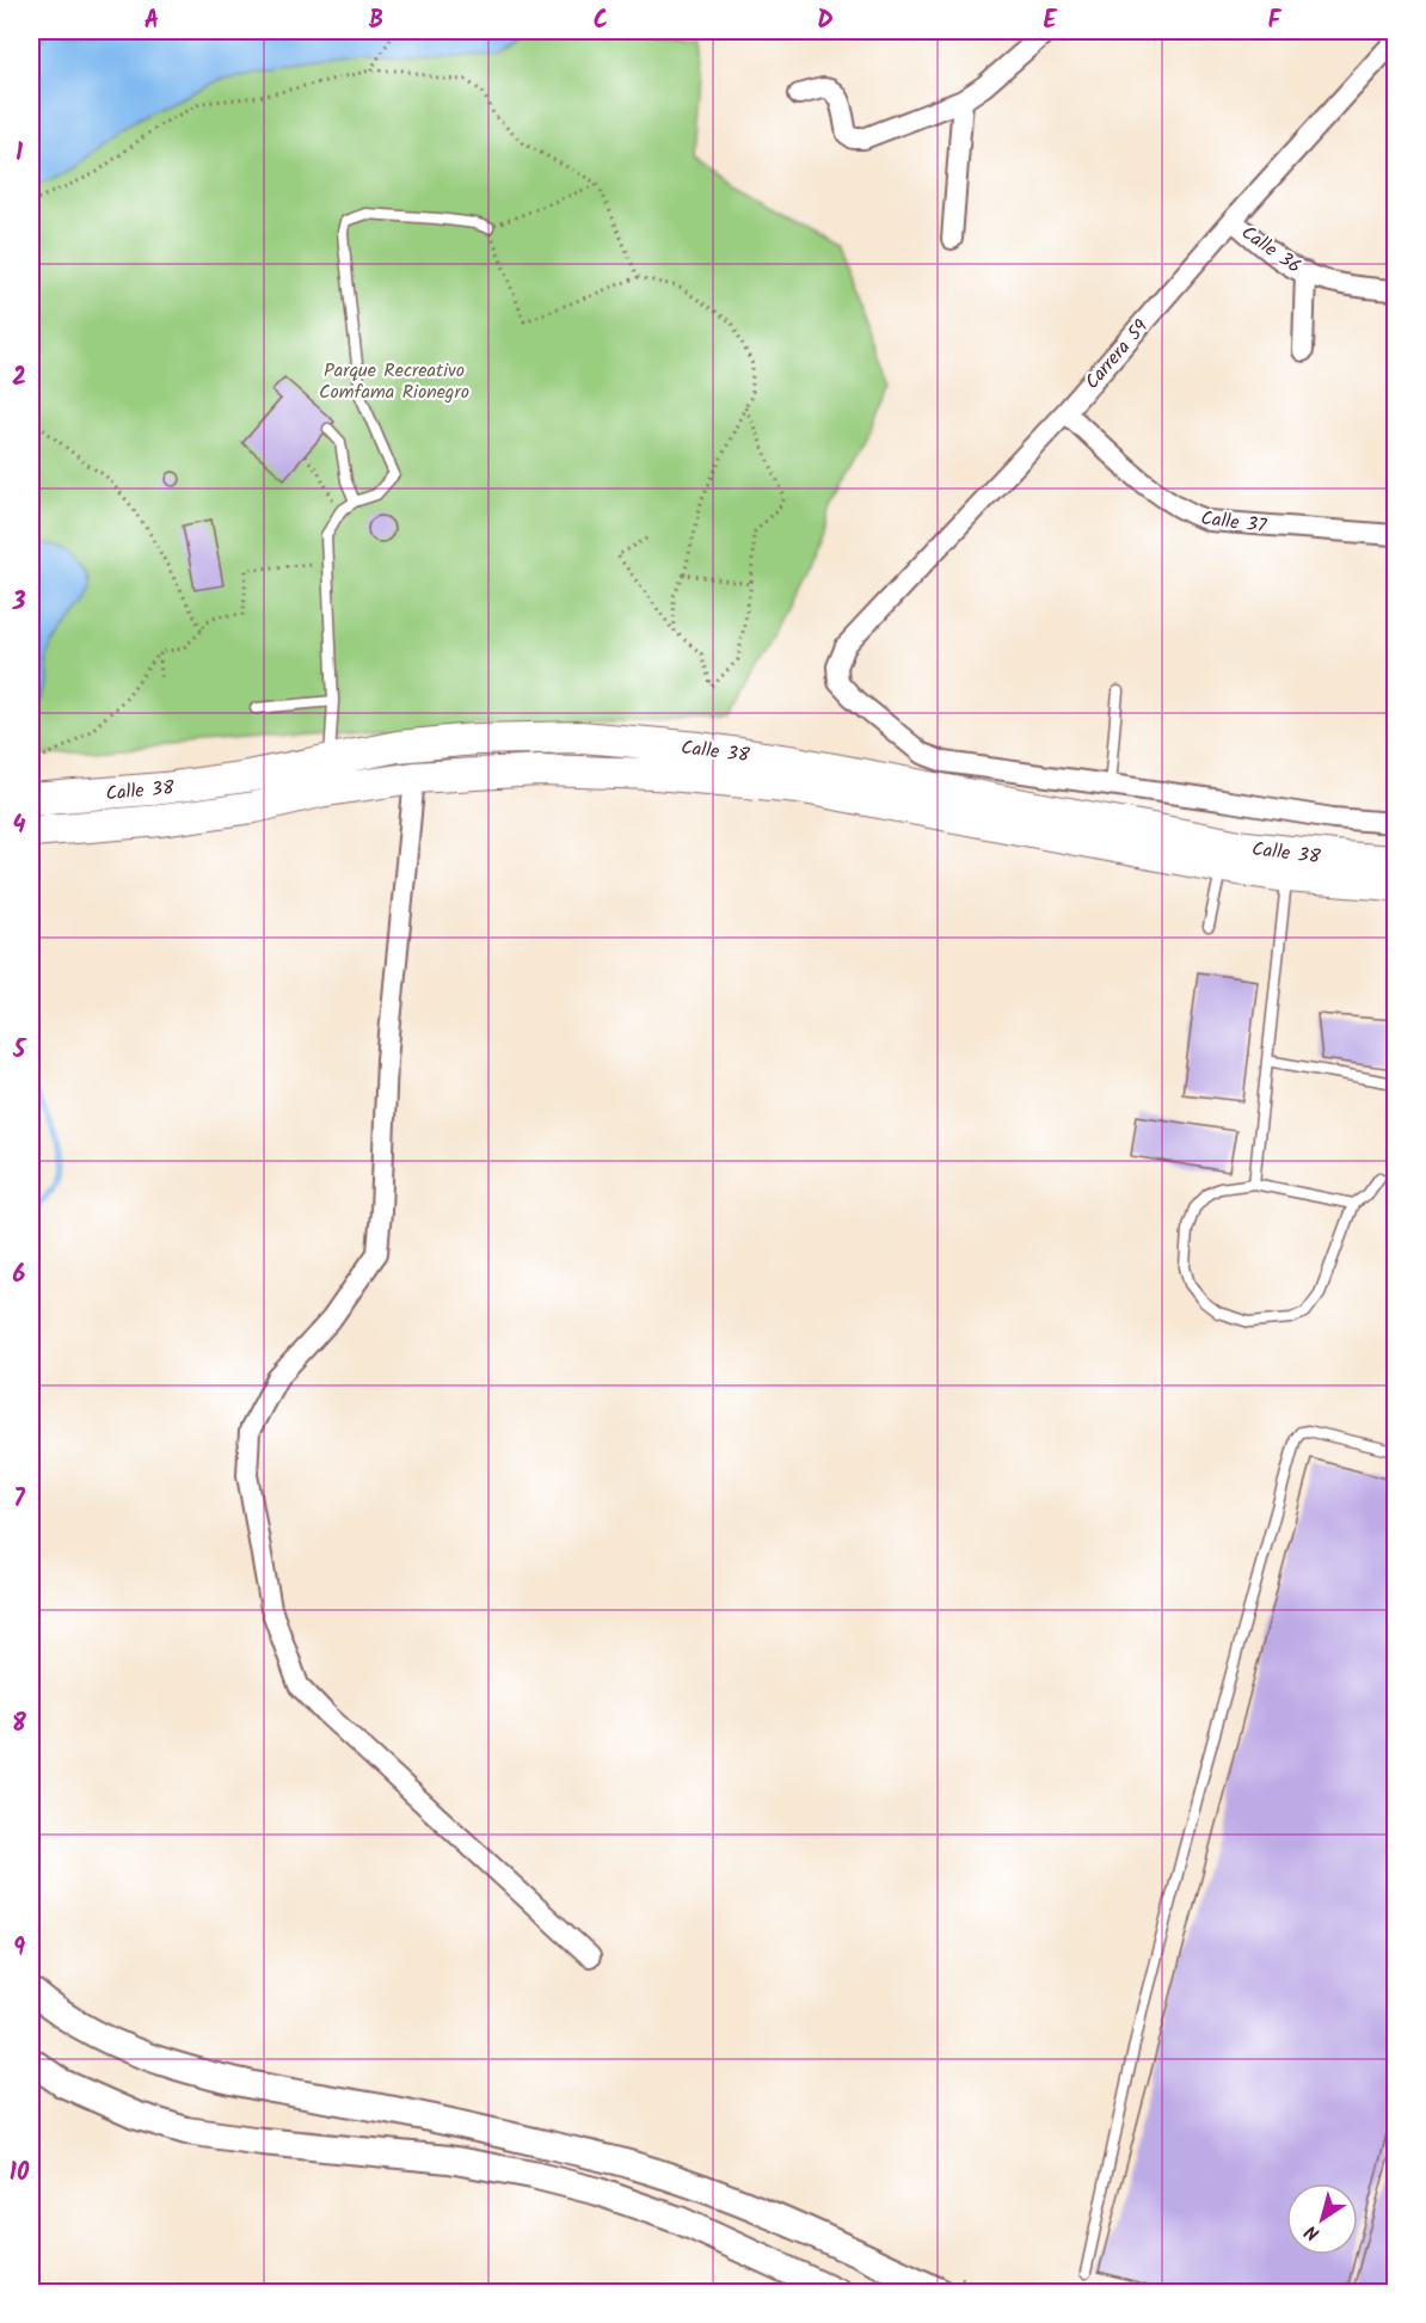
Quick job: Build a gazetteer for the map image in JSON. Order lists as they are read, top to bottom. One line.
{"streets":{"main road":["Calle 38"],"street":["Calle 36","Carrera 59","Calle 37"]},"crossings":[["Calle 36","Carrera 59"],["Carrera 59","Calle 37"],["Carrera 59","Calle 38"]],"parks":["Parque Recreativo Comfama Rionegro"],"north":"bottom left","grid":{"columns":["A","B","C","D","E","F"],"rows":["1","2","3","4","5","6","7","8","9","10"]}}
